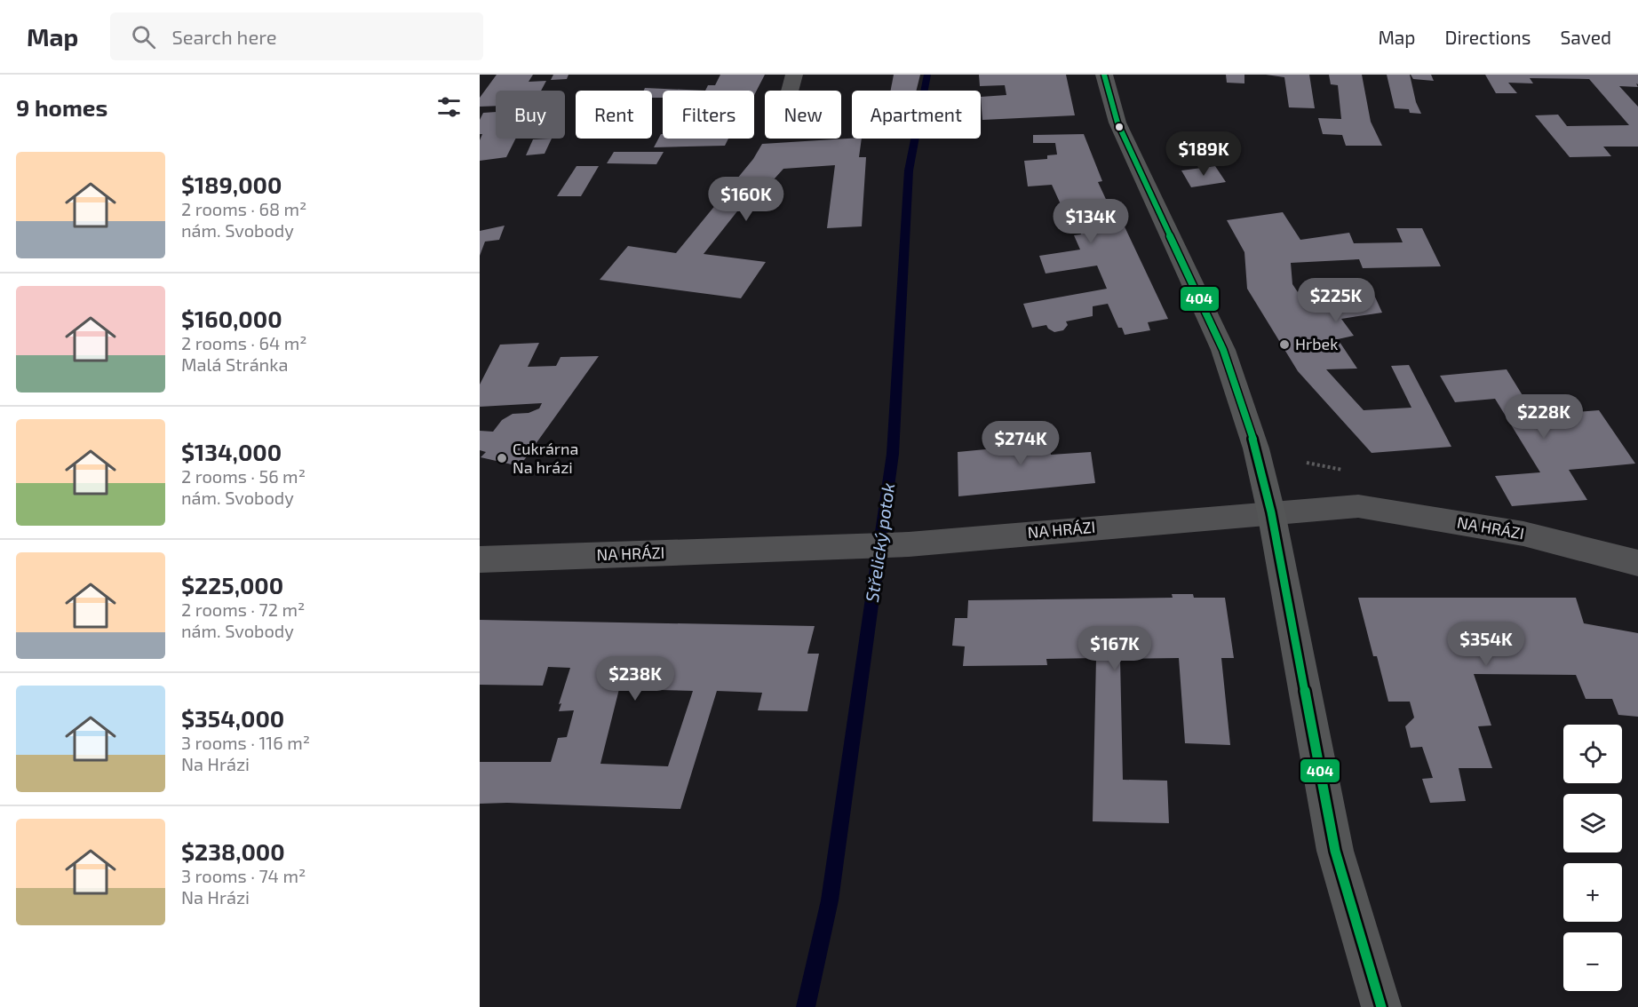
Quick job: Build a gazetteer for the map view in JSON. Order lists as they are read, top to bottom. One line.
{"streets":{"street":["NA HRÁZI"]},"water":["Střelický potok"],"places":["Hrbek","Cukrárna Na hrázi"],"lines":["transit line 404"],"page":{"header":"Map","search":"Search here","nav":["Map","Directions","Saved"],"heading":"9 homes","chip":["Buy","Rent","Filters","New","Apartment"],"price":["$189K","$160K","$134K","$225K","$228K","$274K","$354K","$167K","$238K"],"list":[{"name":"$189,000","note":"2 rooms · 68 m² · nám. Svobody"},{"name":"$160,000","note":"2 rooms · 64 m² · Malá Stránka"},{"name":"$134,000","note":"2 rooms · 56 m² · nám. Svobody"},{"name":"$225,000","note":"2 rooms · 72 m² · nám. Svobody"},{"name":"$354,000","note":"3 rooms · 116 m² · Na Hrázi"},{"name":"$238,000","note":"3 rooms · 74 m² · Na Hrázi"}],"map_buttons":["+","−"]}}
